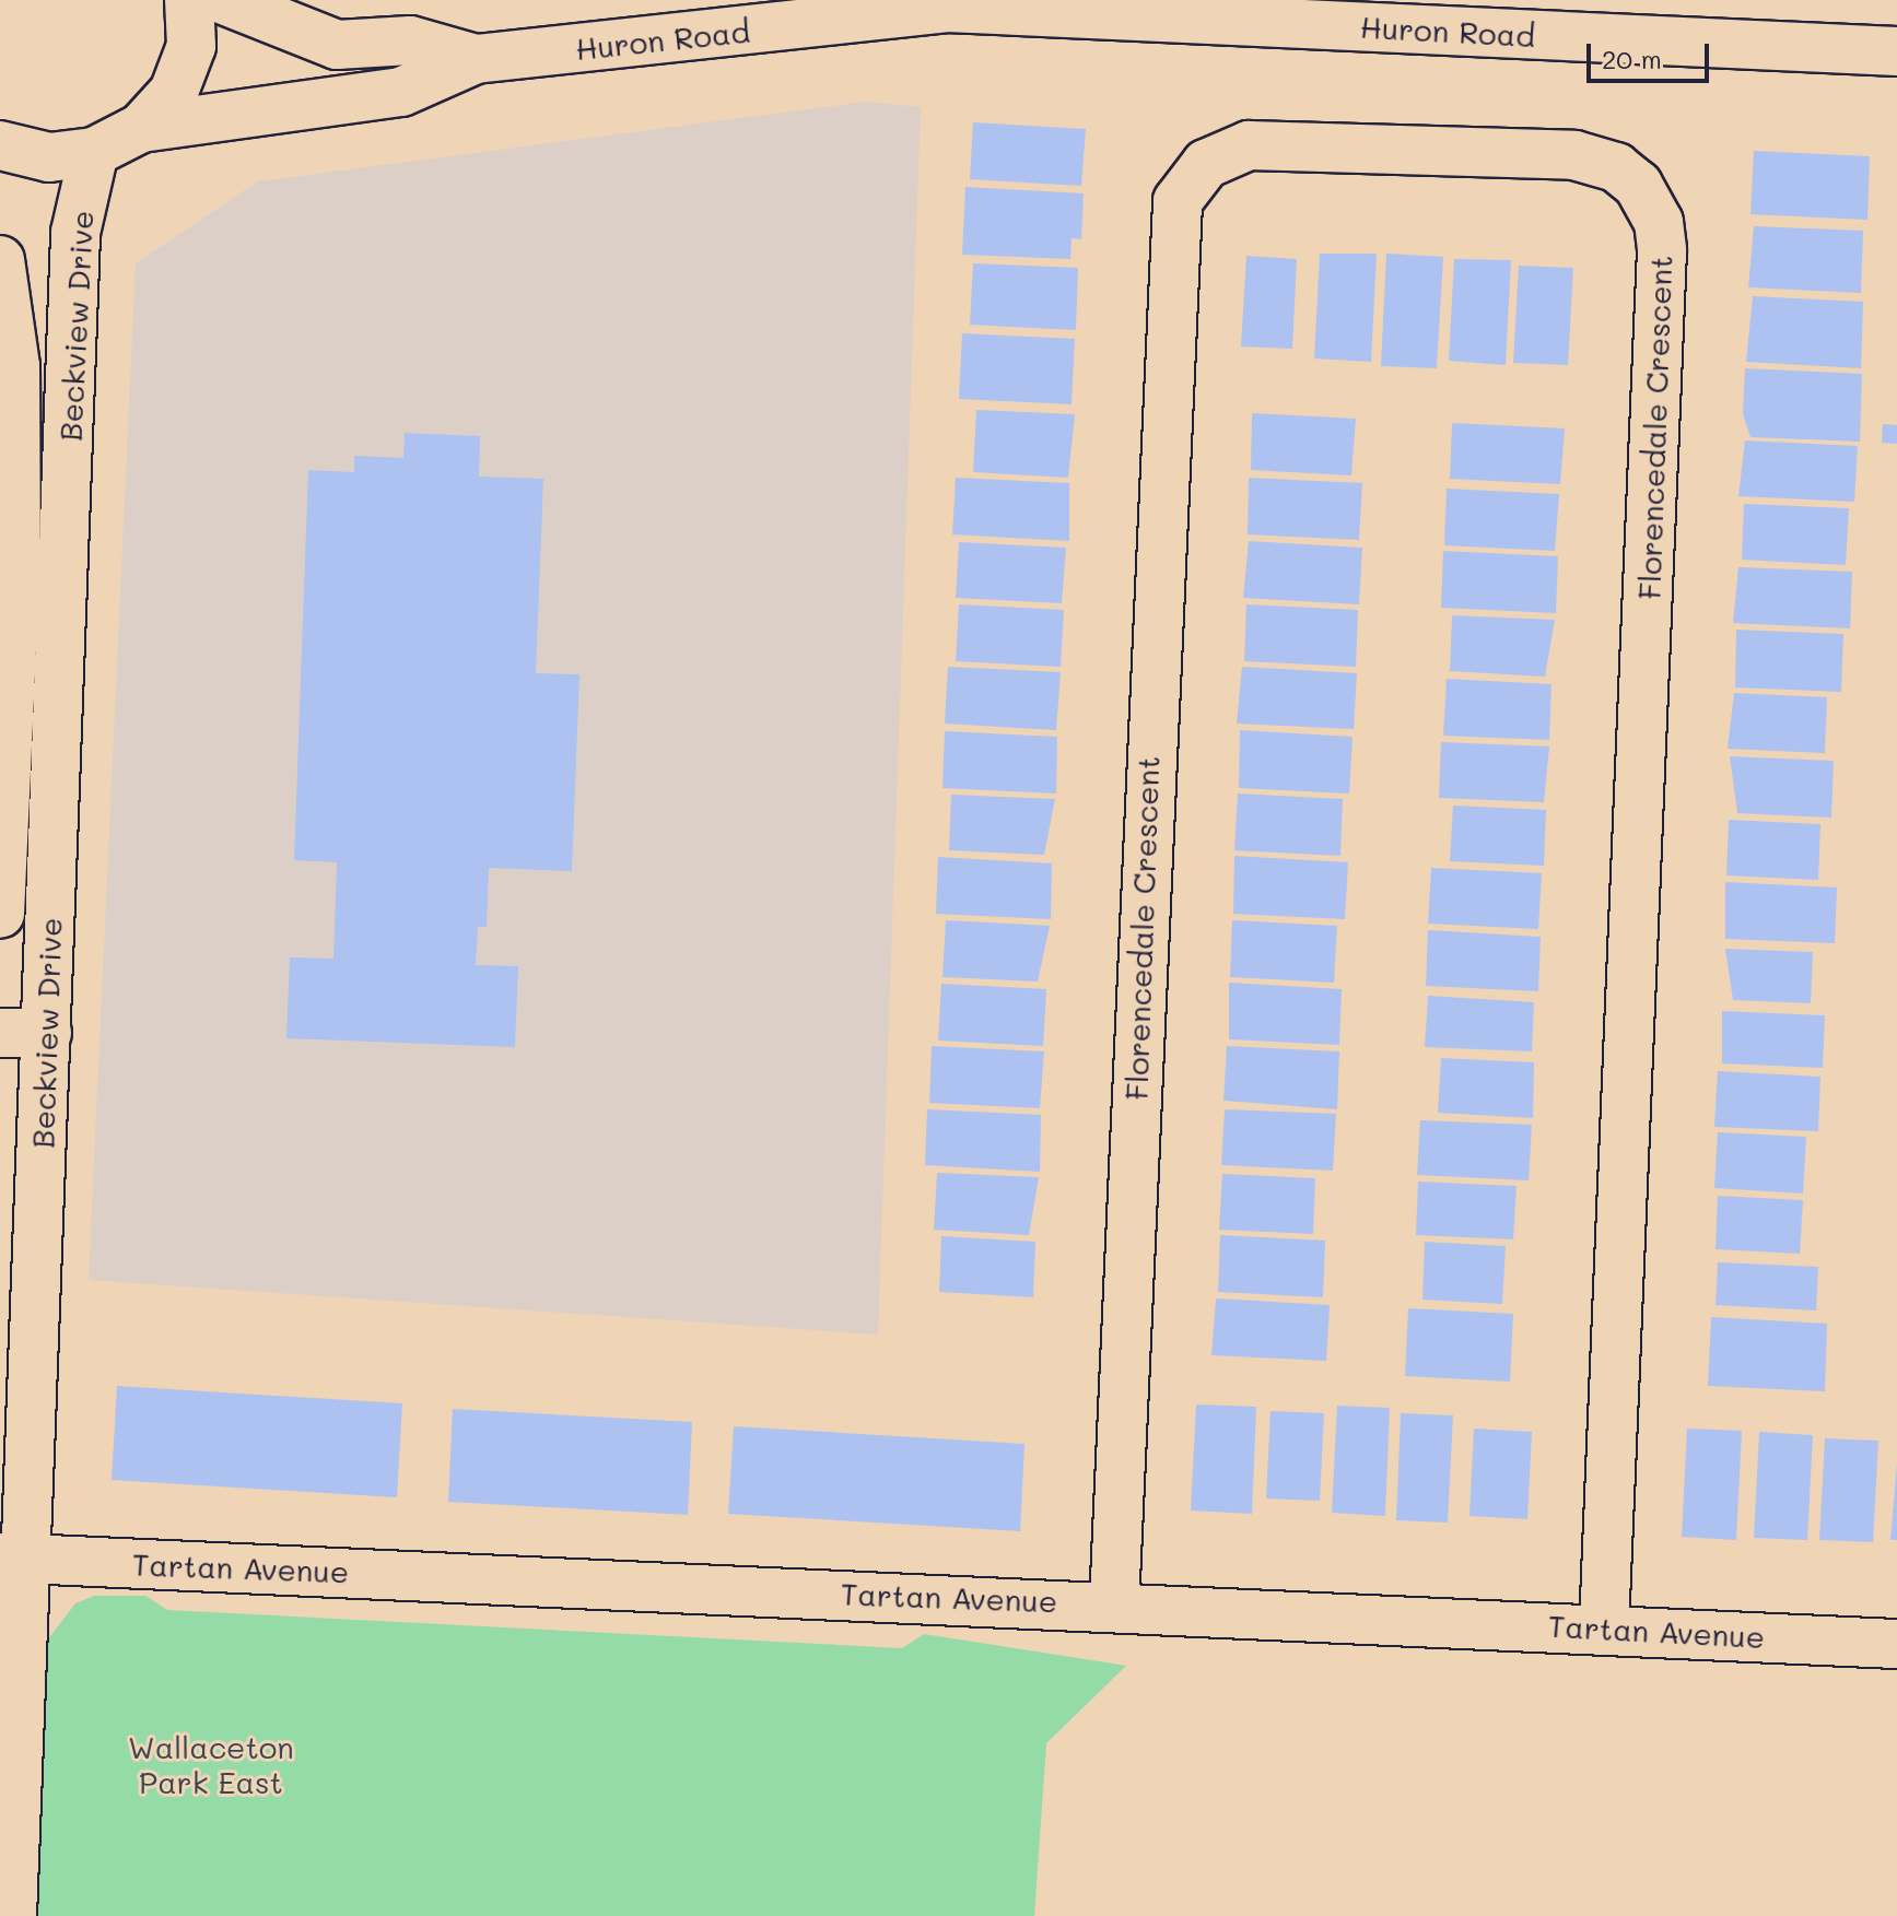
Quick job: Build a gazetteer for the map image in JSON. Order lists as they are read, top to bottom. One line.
{"streets":{"street":["Huron Road","Beckview Drive","Florencedale Crescent","Tartan Avenue"]},"crossings":[["Beckview Drive","Tartan Avenue"],["Florencedale Crescent","Tartan Avenue"]],"parks":["Wallaceton Park East"],"scale_bar":"20 m"}
